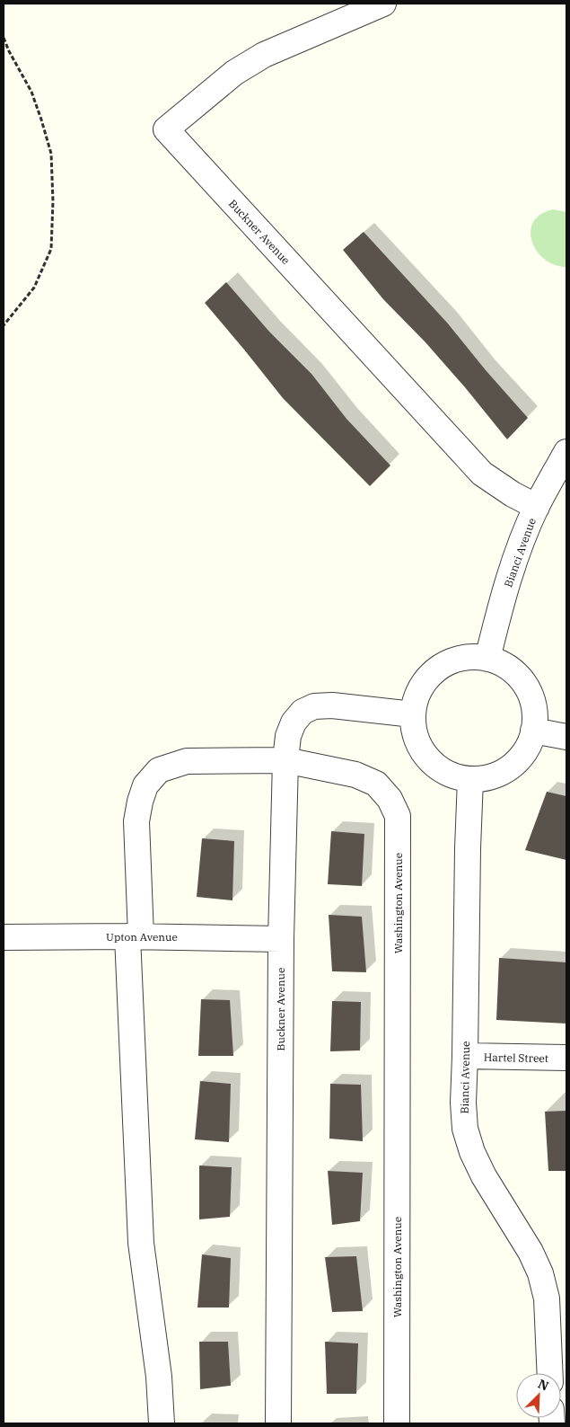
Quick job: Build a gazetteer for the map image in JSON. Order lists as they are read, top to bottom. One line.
{"streets":{"street":["Buckner Avenue","Bianci Avenue","Washington Avenue","Upton Avenue","Hartel Street"]},"crossings":[["Buckner Avenue","Bianci Avenue"],["Buckner Avenue","Washington Avenue"],["Buckner Avenue","Upton Avenue"],["Bianci Avenue","Hartel Street"],["Washington Avenue","Upton Avenue"]],"north":"top right"}
